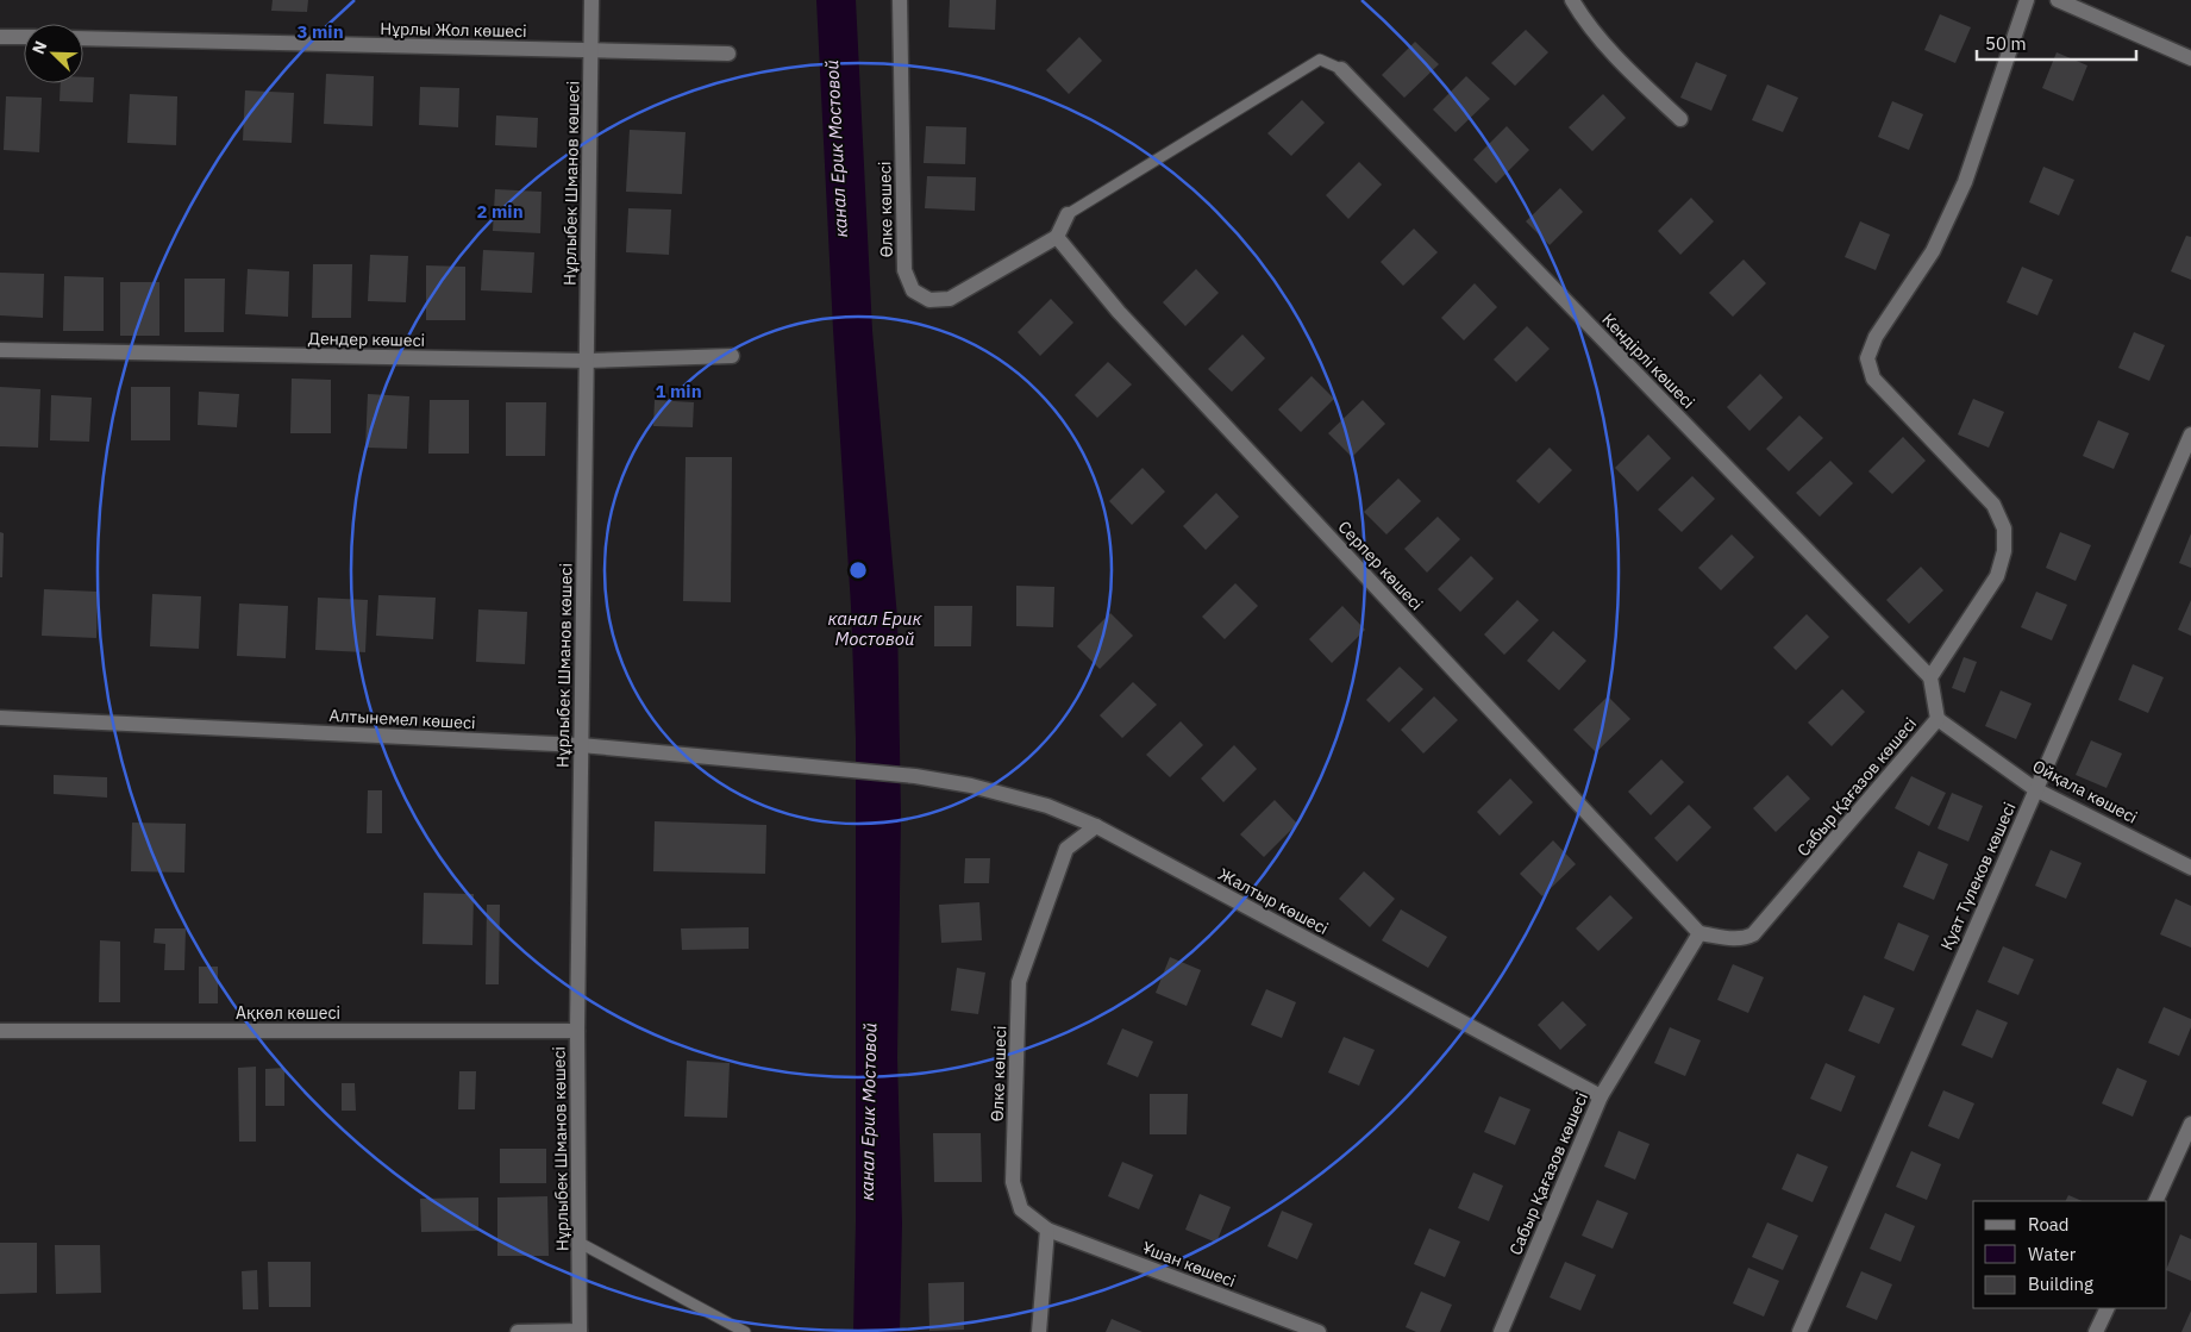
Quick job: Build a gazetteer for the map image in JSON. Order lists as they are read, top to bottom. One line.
{"streets":{"street":["Нұрлы Жол көшесі","Нұрлыбек Шманов көшесі","Өлке көшесі","Дендер көшесі","Кендірлі көшесі","Серпер көшесі","Алтынемел көшесі","Сабыр Қағазов көшесі","Ойқала көшесі","Қуат Түлеков көшесі","Жалтыр көшесі","Ақкөл көшесі","Ұшан көшесі"]},"crossings":[["Нұрлы Жол көшесі","Нұрлыбек Шманов көшесі"],["Нұрлыбек Шманов көшесі","Дендер көшесі"],["Нұрлыбек Шманов көшесі","Алтынемел көшесі"],["Нұрлыбек Шманов көшесі","Ақкөл көшесі"],["Өлке көшесі","Серпер көшесі"],["Өлке көшесі","Жалтыр көшесі"],["Өлке көшесі","Ұшан көшесі"],["Кендірлі көшесі","Сабыр Қағазов көшесі"],["Серпер көшесі","Сабыр Қағазов көшесі"],["Алтынемел көшесі","Жалтыр көшесі"],["Сабыр Қағазов көшесі","Ойқала көшесі"],["Сабыр Қағазов көшесі","Жалтыр көшесі"],["Ойқала көшесі","Қуат Түлеков көшесі"]],"water":["канал Ерик Мостовой"],"legend":["Road","Water","Building"],"scale_bar":"50 m","north":"top left","rings":["3 min","2 min","1 min"]}
